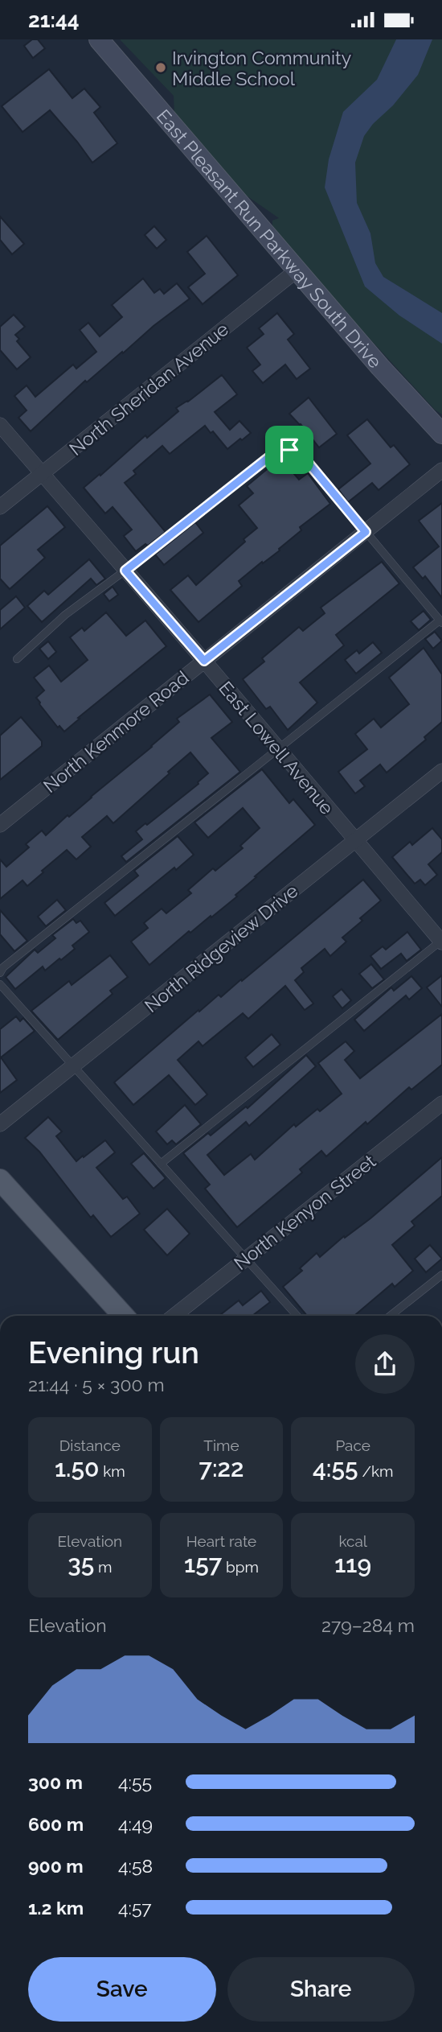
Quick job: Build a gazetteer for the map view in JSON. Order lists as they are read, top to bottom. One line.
{"streets":{"street":["East Pleasant Run Parkway South Drive","North Sheridan Avenue","North Kenmore Road","East Lowell Avenue","North Ridgeview Drive","North Kenyon Street"]},"crossings":[["East Pleasant Run Parkway South Drive","North Sheridan Avenue"],["North Sheridan Avenue","East Lowell Avenue"],["North Kenmore Road","East Lowell Avenue"],["East Lowell Avenue","North Ridgeview Drive"]],"places":["Irvington Community Middle School"],"page":{"status":"21:44","heading":["Evening run","21:44 · 5 × 300 m"],"stats":[["Distance","1.50 km"],["Time","7:22"],["Pace","4:55 /km"],["Elevation","35 m"],["Heart rate","157 bpm"],["kcal","119"]],"chart":["Elevation","279–284 m"],"list":[{"name":"300 m","note":"4:55"},{"name":"600 m","note":"4:49"},{"name":"900 m","note":"4:58"},{"name":"1.2 km","note":"4:57"}],"buttons":["Save","Share"]}}
